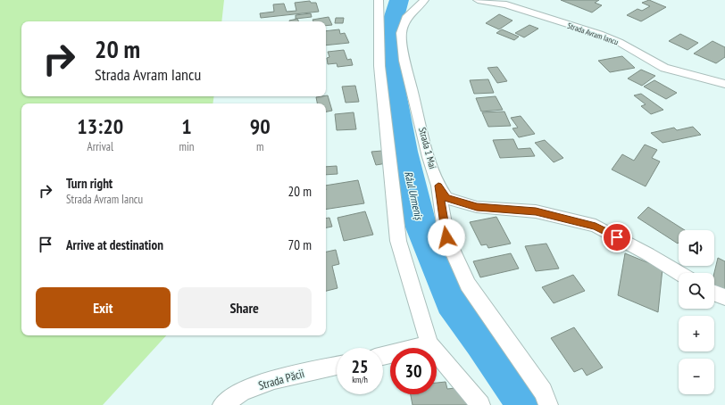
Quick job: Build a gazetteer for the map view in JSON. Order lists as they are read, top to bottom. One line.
{"streets":{"street":["Strada Avram Iancu","Strada 1 Mai","Strada Păcii"]},"water":["Râul Urmeniș"],"page":{"turn":["20 m","Strada Avram Iancu"],"eta":["13:20","Arrival","1","min","90","m"],"list":[{"name":"Turn right","note":"Strada Avram Iancu","value":"20 m"},{"name":"Arrive at destination","value":"70 m"}],"map_buttons":["+","−"],"buttons":["Exit","Share"],"speed":"25 km/h","limit":"30"}}
